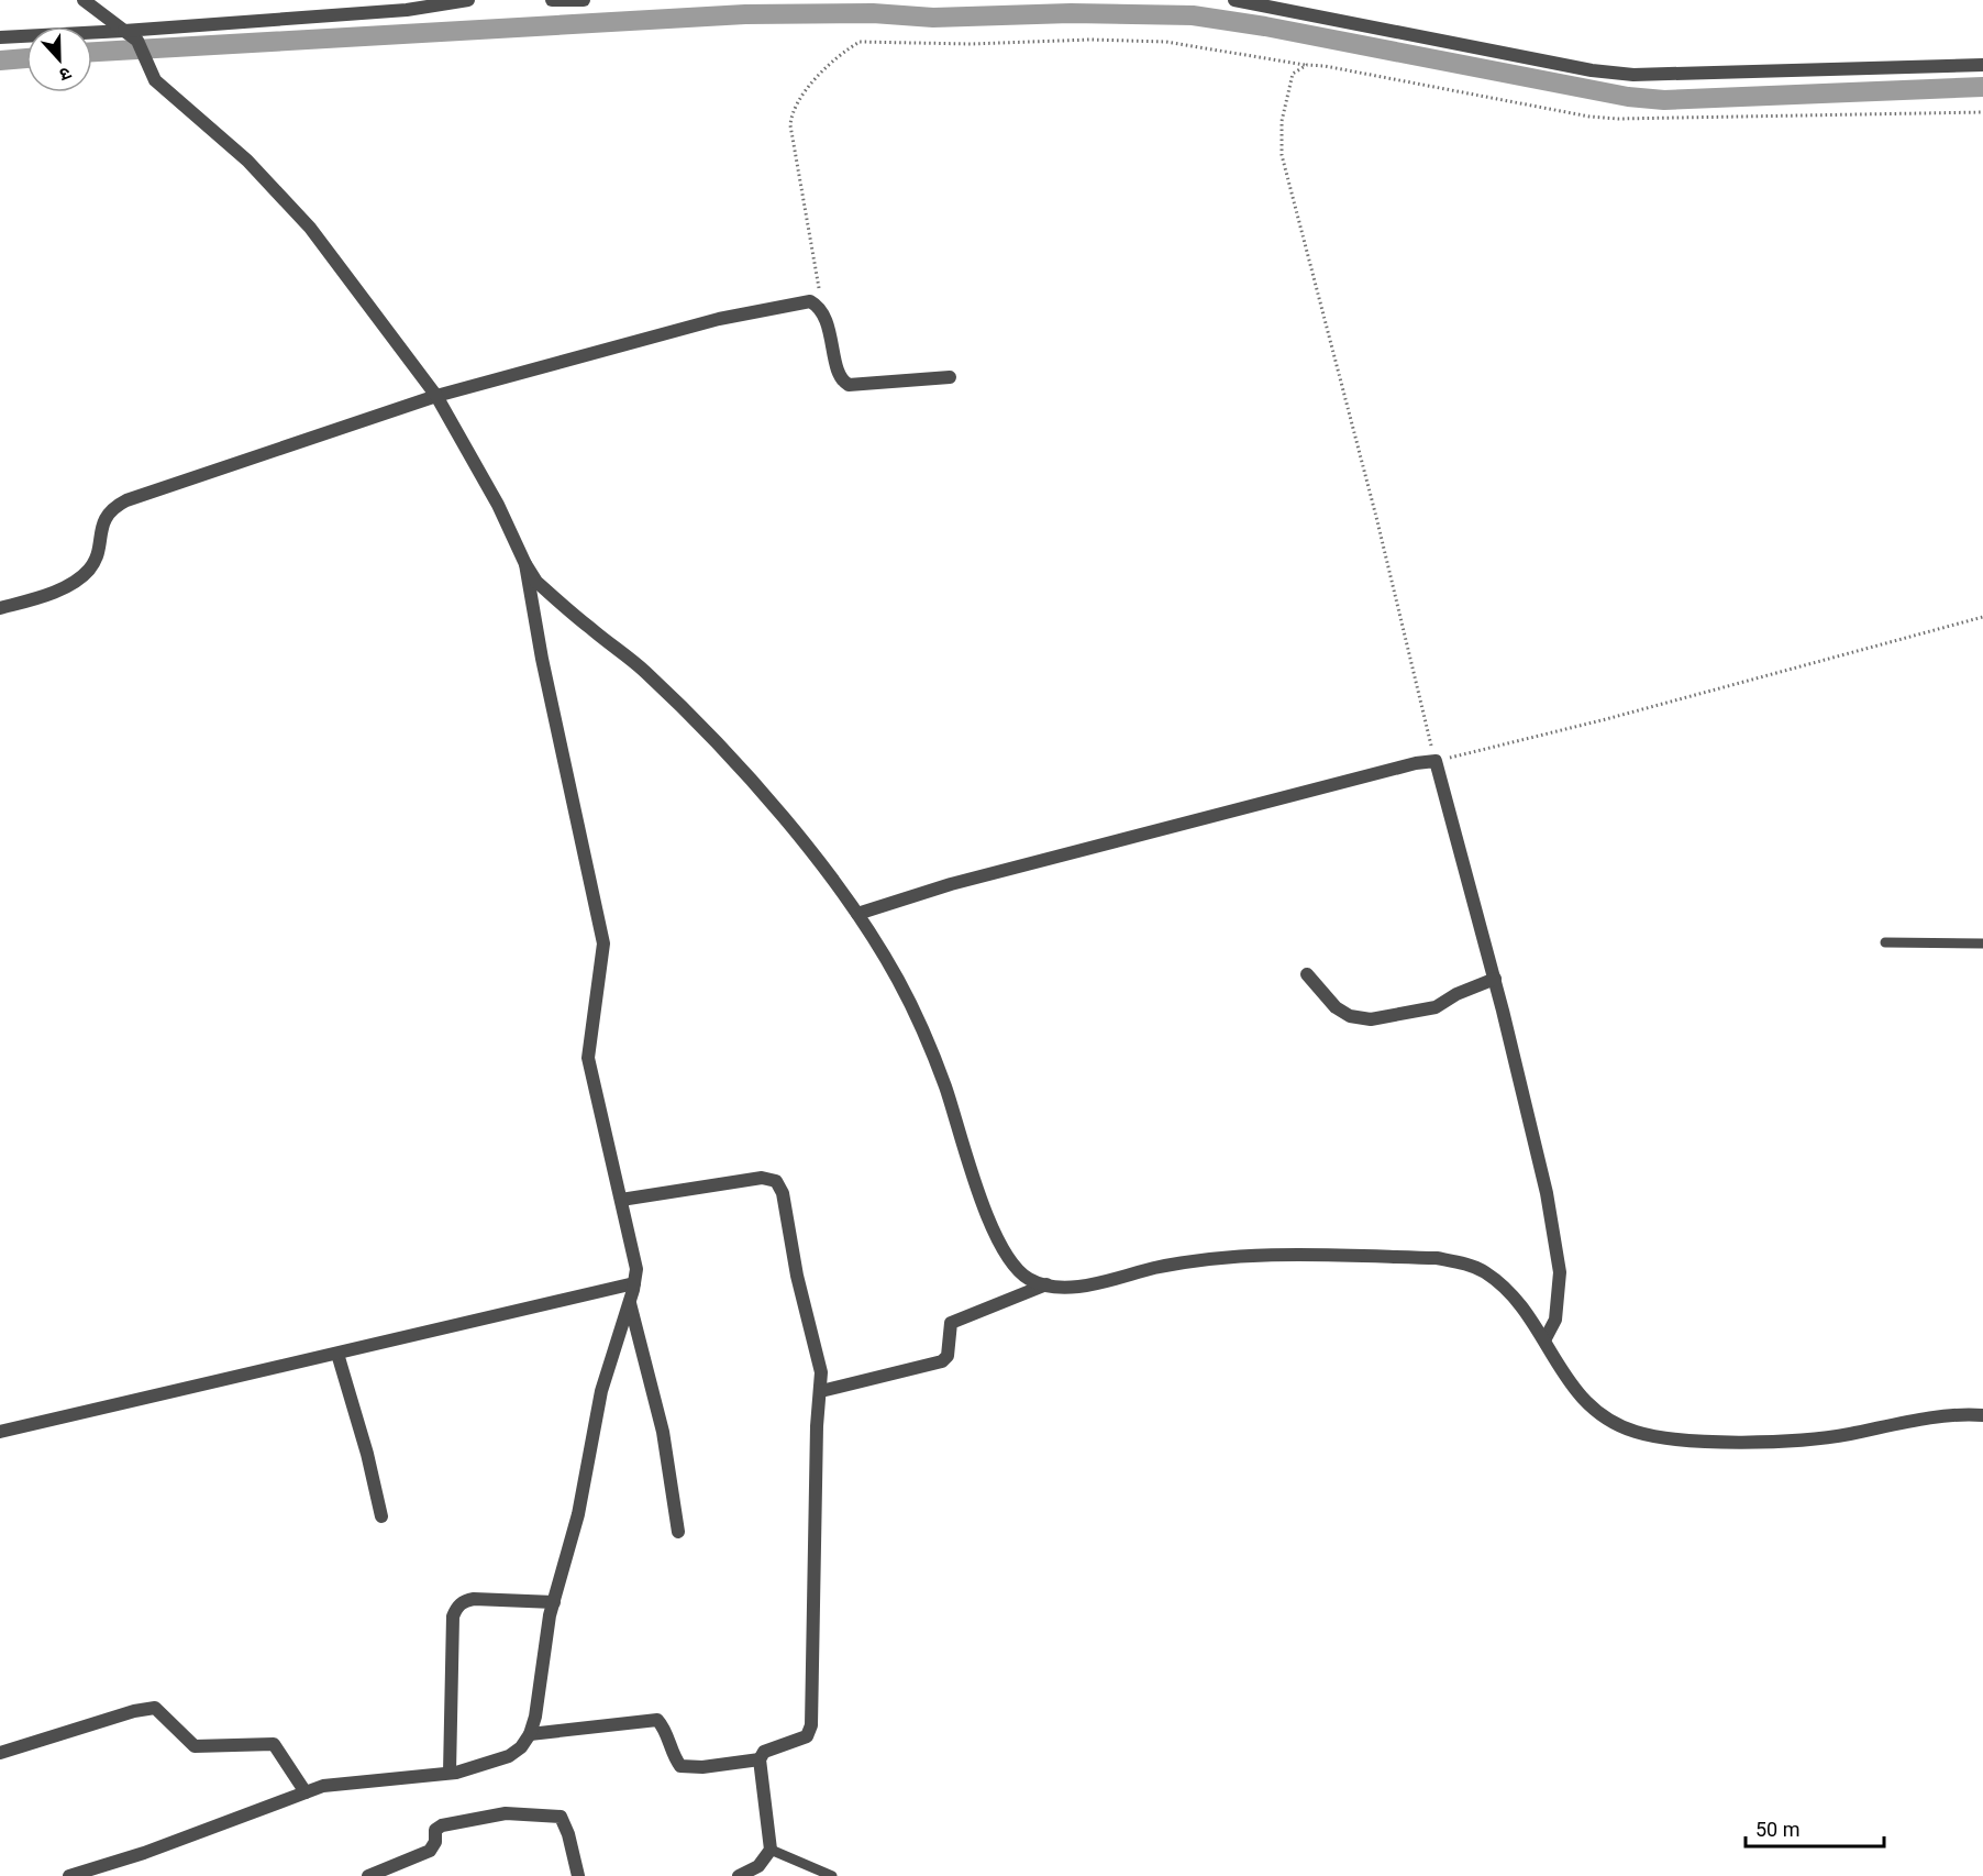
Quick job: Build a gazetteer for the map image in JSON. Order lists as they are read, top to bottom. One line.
{"scale_bar":"50 m","north":"bottom"}
